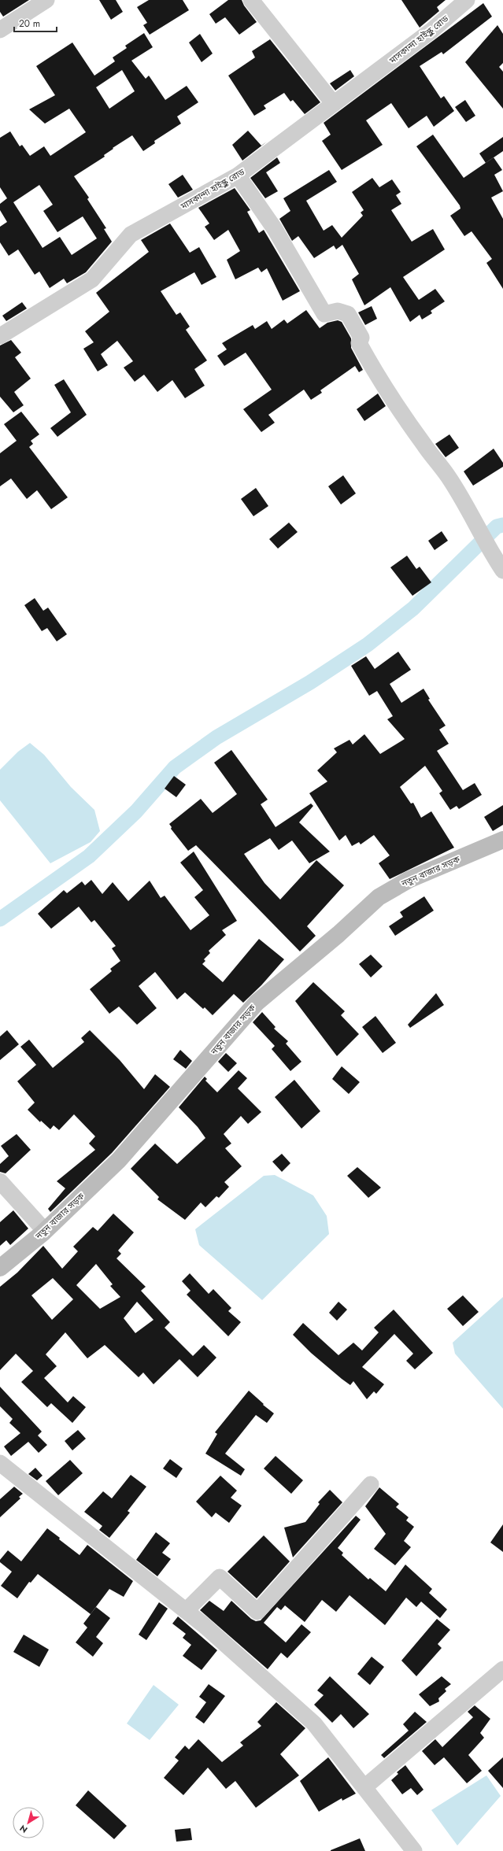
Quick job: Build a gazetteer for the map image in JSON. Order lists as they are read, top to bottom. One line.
{"streets":{"street":["মাসকান্দা হাইস্কুল রোড","নতুন বাজার সড়ক"]},"scale_bar":"20 m","north":"bottom left"}
